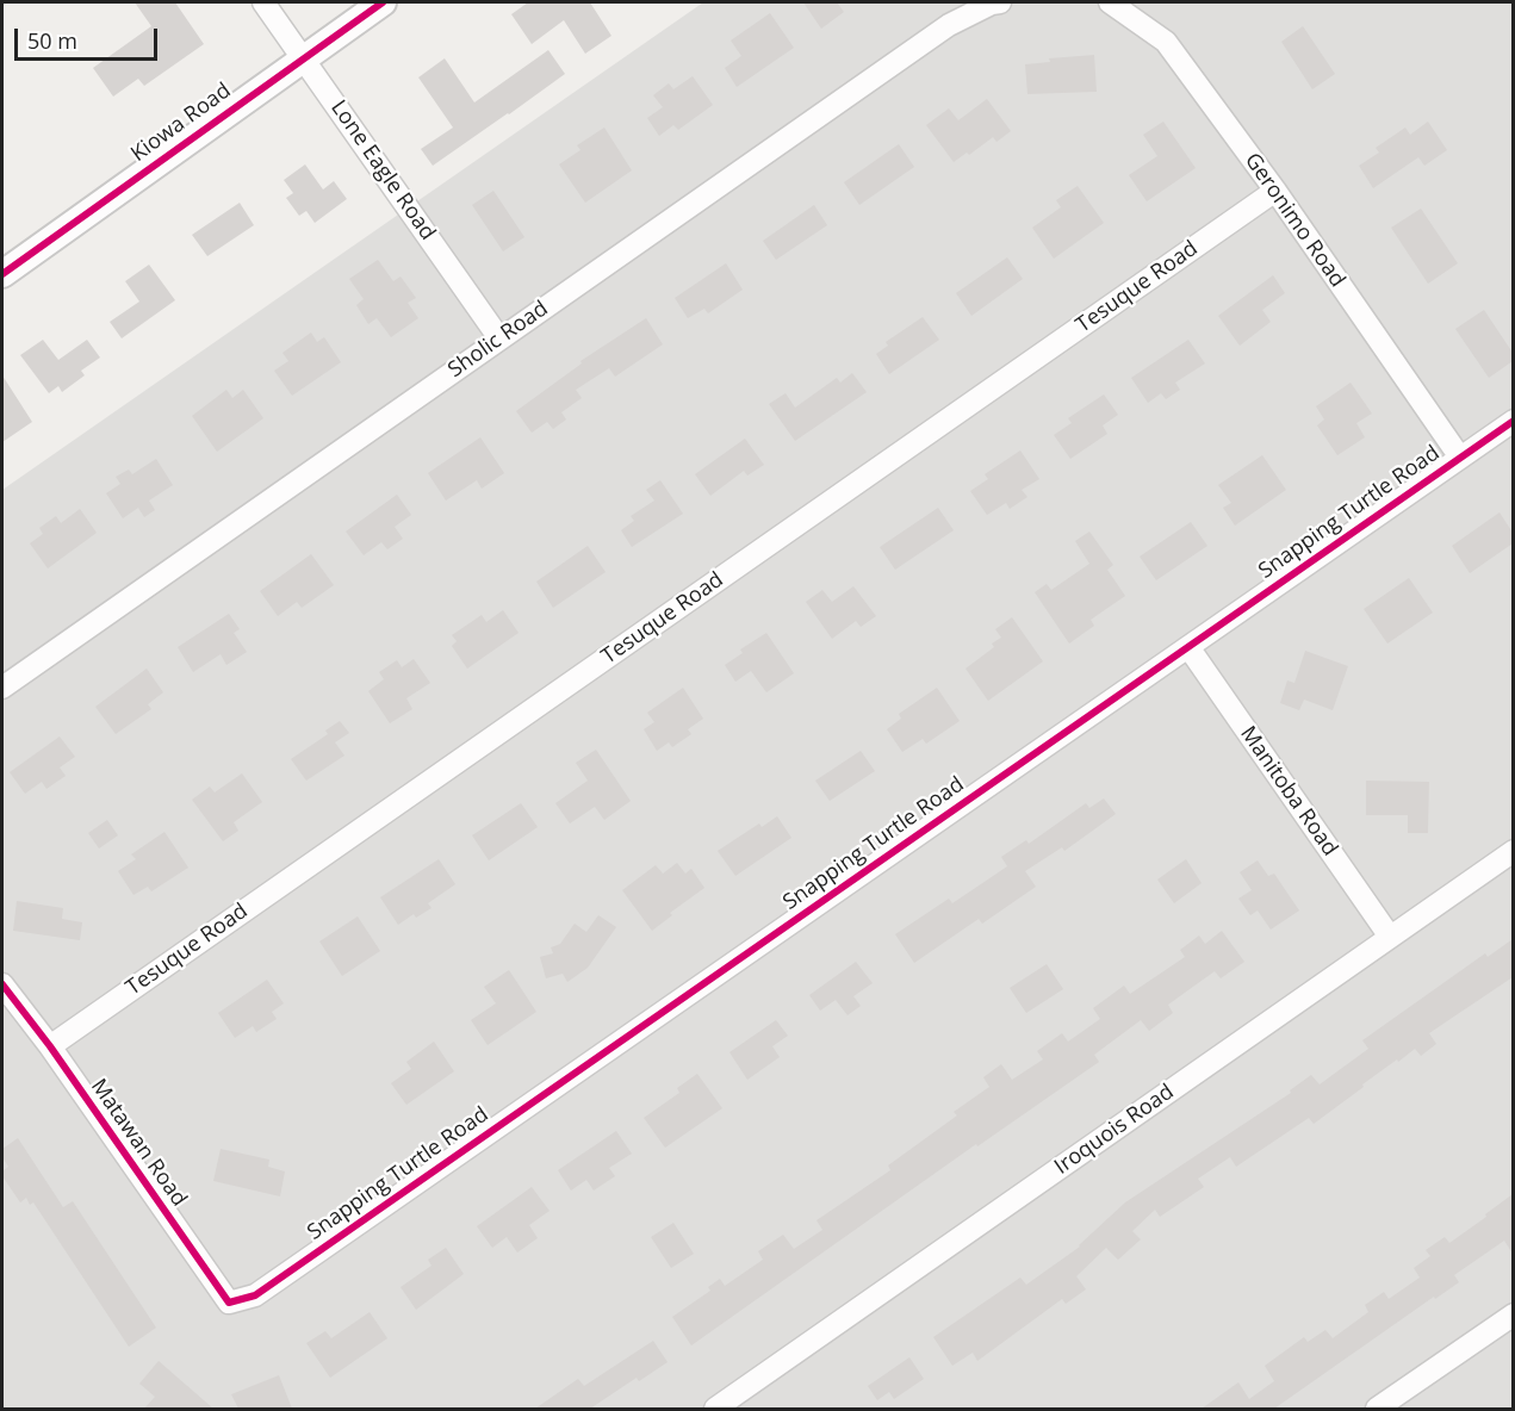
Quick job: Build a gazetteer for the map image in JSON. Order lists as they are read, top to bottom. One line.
{"streets":{"street":["Kiowa Road","Lone Eagle Road","Geronimo Road","Tesuque Road","Sholic Road","Snapping Turtle Road","Manitoba Road","Iroquois Road","Matawan Road"]},"crossings":[["Kiowa Road","Lone Eagle Road"],["Lone Eagle Road","Sholic Road"],["Geronimo Road","Tesuque Road"],["Geronimo Road","Snapping Turtle Road"],["Tesuque Road","Matawan Road"],["Snapping Turtle Road","Manitoba Road"],["Snapping Turtle Road","Matawan Road"],["Manitoba Road","Iroquois Road"]],"scale_bar":"50 m"}
